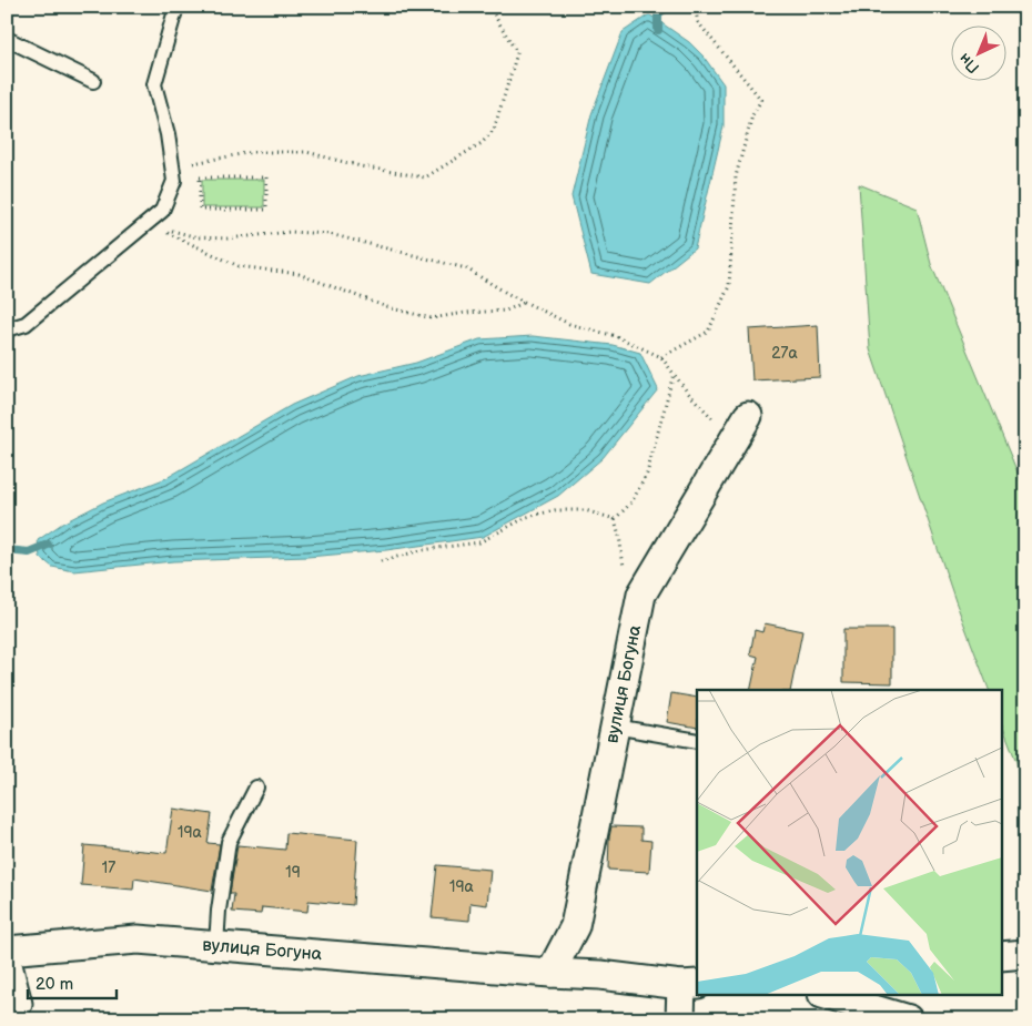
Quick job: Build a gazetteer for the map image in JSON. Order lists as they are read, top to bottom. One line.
{"streets":{"street":["вулиця Богуна"]},"house_numbers":["27а","19а","17","19","19а"],"scale_bar":"20 m","north":"bottom left"}
